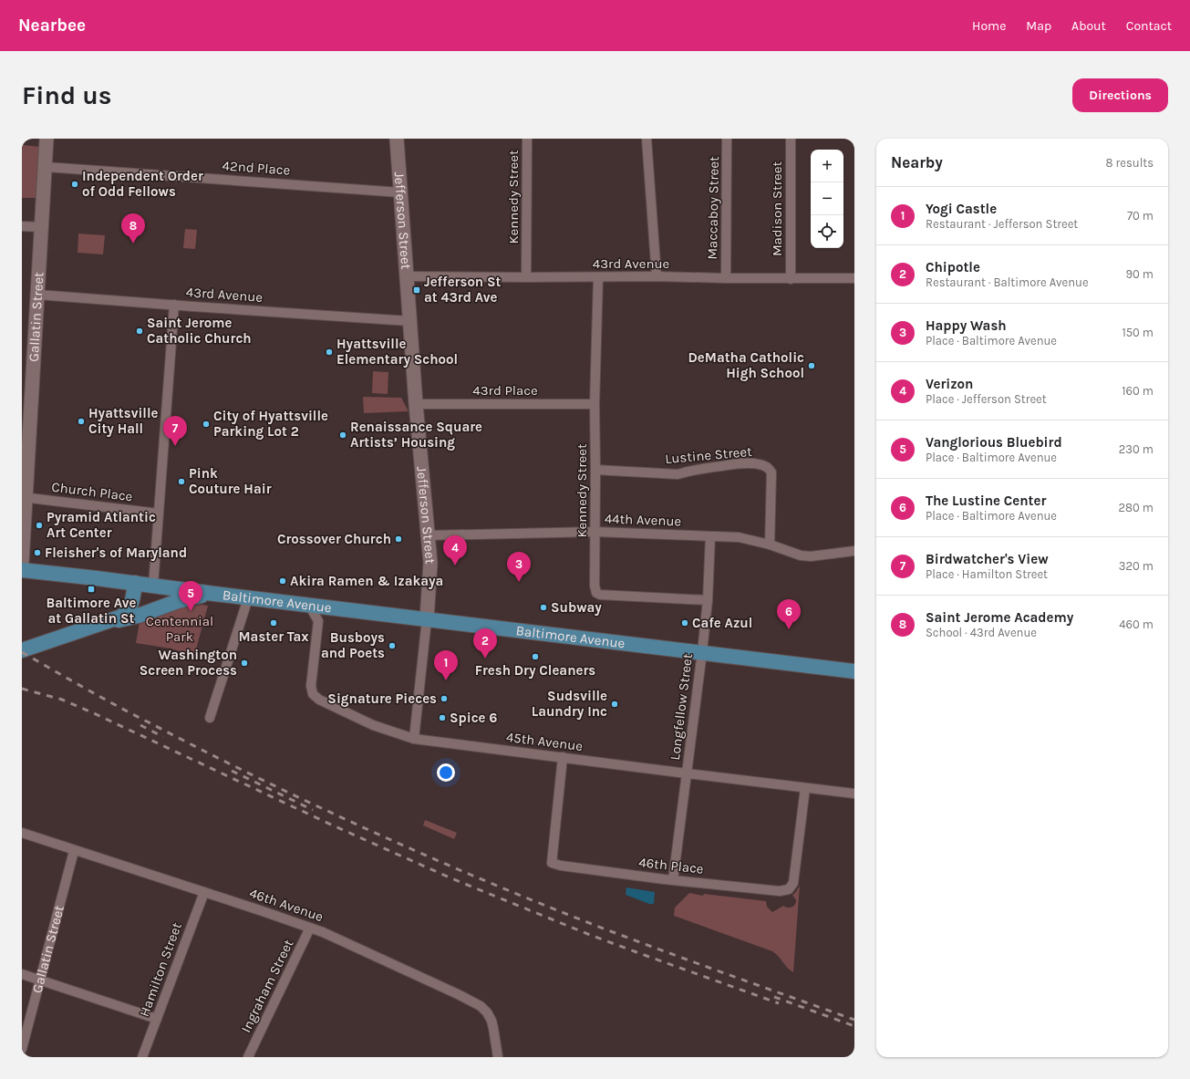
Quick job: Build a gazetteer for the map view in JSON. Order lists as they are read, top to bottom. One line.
{"streets":{"main road":["Baltimore Avenue"],"street":["42nd Place","Kennedy Street","Maccaboy Street","Madison Street","Jefferson Street","43rd Avenue","Gallatin Street","43rd Place","Lustine Street","Church Place","44th Avenue","Longfellow Street","45th Avenue","46th Place","46th Avenue","Hamilton Street","Ingraham Street"]},"crossings":[["42nd Place","Jefferson Street"],["42nd Place","Gallatin Street"],["Kennedy Street","43rd Avenue"],["Kennedy Street","43rd Place"],["Kennedy Street","Lustine Street"],["Kennedy Street","44th Avenue"],["Kennedy Street","Longfellow Street"],["Maccaboy Street","43rd Avenue"],["Madison Street","43rd Avenue"],["Jefferson Street","43rd Avenue"],["Jefferson Street","43rd Place"],["Jefferson Street","44th Avenue"],["Jefferson Street","Baltimore Avenue"],["Jefferson Street","45th Avenue"],["43rd Avenue","Gallatin Street"],["Gallatin Street","Church Place"],["Gallatin Street","46th Avenue"],["Lustine Street","44th Avenue"],["44th Avenue","Longfellow Street"],["Baltimore Avenue","Longfellow Street"],["Longfellow Street","45th Avenue"],["Longfellow Street","46th Place"],["45th Avenue","46th Place"],["46th Avenue","Hamilton Street"],["46th Avenue","Ingraham Street"]],"parks":["Centennial Park"],"places":{"other":["Independent Order of Odd Fellows","Saint Jerome Catholic Church","Hyattsville Elementary School","DeMatha Catholic High School","Hyattsville City Hall","City of Hyattsville Parking Lot 2","Renaissance Square Artists’ Housing","Pink Couture Hair","Pyramid Atlantic Art Center","Crossover Church","Fleisher's of Maryland","Akira Ramen & Izakaya","Subway","Master Tax","Cafe Azul","Busboys and Poets","Fresh Dry Cleaners","Washington Screen Process","Signature Pieces","Sudsville Laundry Inc","Spice 6"],"transit":["Jefferson St at 43rd Ave","Baltimore Ave at Gallatin St"]},"page":{"header":"Nearbee","nav":["Home","Map","About","Contact"],"buttons":"Directions","title":"Find us","heading":["Nearby","8 results"],"map_buttons":["+","−"],"list":[{"mark":"1","name":"Yogi Castle","note":"Restaurant · Jefferson Street","value":"70 m"},{"mark":"2","name":"Chipotle","note":"Restaurant · Baltimore Avenue","value":"90 m"},{"mark":"3","name":"Happy Wash","note":"Place · Baltimore Avenue","value":"150 m"},{"mark":"4","name":"Verizon","note":"Place · Jefferson Street","value":"160 m"},{"mark":"5","name":"Vanglorious Bluebird","note":"Place · Baltimore Avenue","value":"230 m"},{"mark":"6","name":"The Lustine Center","note":"Place · Baltimore Avenue","value":"280 m"},{"mark":"7","name":"Birdwatcher's View","note":"Place · Hamilton Street","value":"320 m"},{"mark":"8","name":"Saint Jerome Academy","note":"School · 43rd Avenue","value":"460 m"}],"pins":["8","7","4","3","5","6","2","1"]}}
